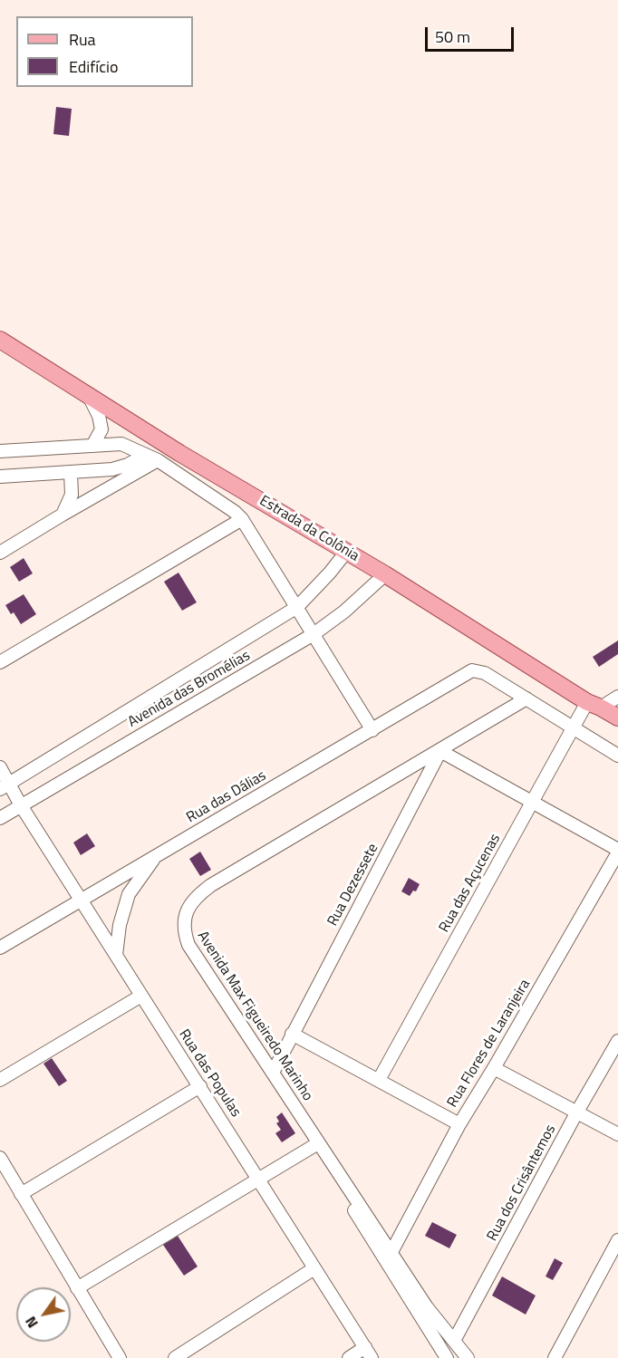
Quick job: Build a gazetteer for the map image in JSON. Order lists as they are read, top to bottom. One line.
{"streets":{"main road":["Estrada da Colônia"],"street":["Avenida das Bromélias","Rua das Dálias","Rua das Açucenas","Rua Dezessete","Avenida Max Figueiredo Marinho","Rua Flores de Laranjeira","Rua das Populas","Rua dos Crisântemos"]},"crossings":[["Estrada da Colônia","Avenida das Bromélias"],["Estrada da Colônia","Rua das Açucenas"],["Avenida das Bromélias","Rua das Populas"],["Rua das Dálias","Avenida Max Figueiredo Marinho"],["Rua das Dálias","Rua das Populas"],["Rua Dezessete","Avenida Max Figueiredo Marinho"],["Avenida Max Figueiredo Marinho","Rua Flores de Laranjeira"],["Avenida Max Figueiredo Marinho","Rua dos Crisântemos"]],"legend":["Rua","Edifício"],"scale_bar":"50 m","north":"bottom left"}
